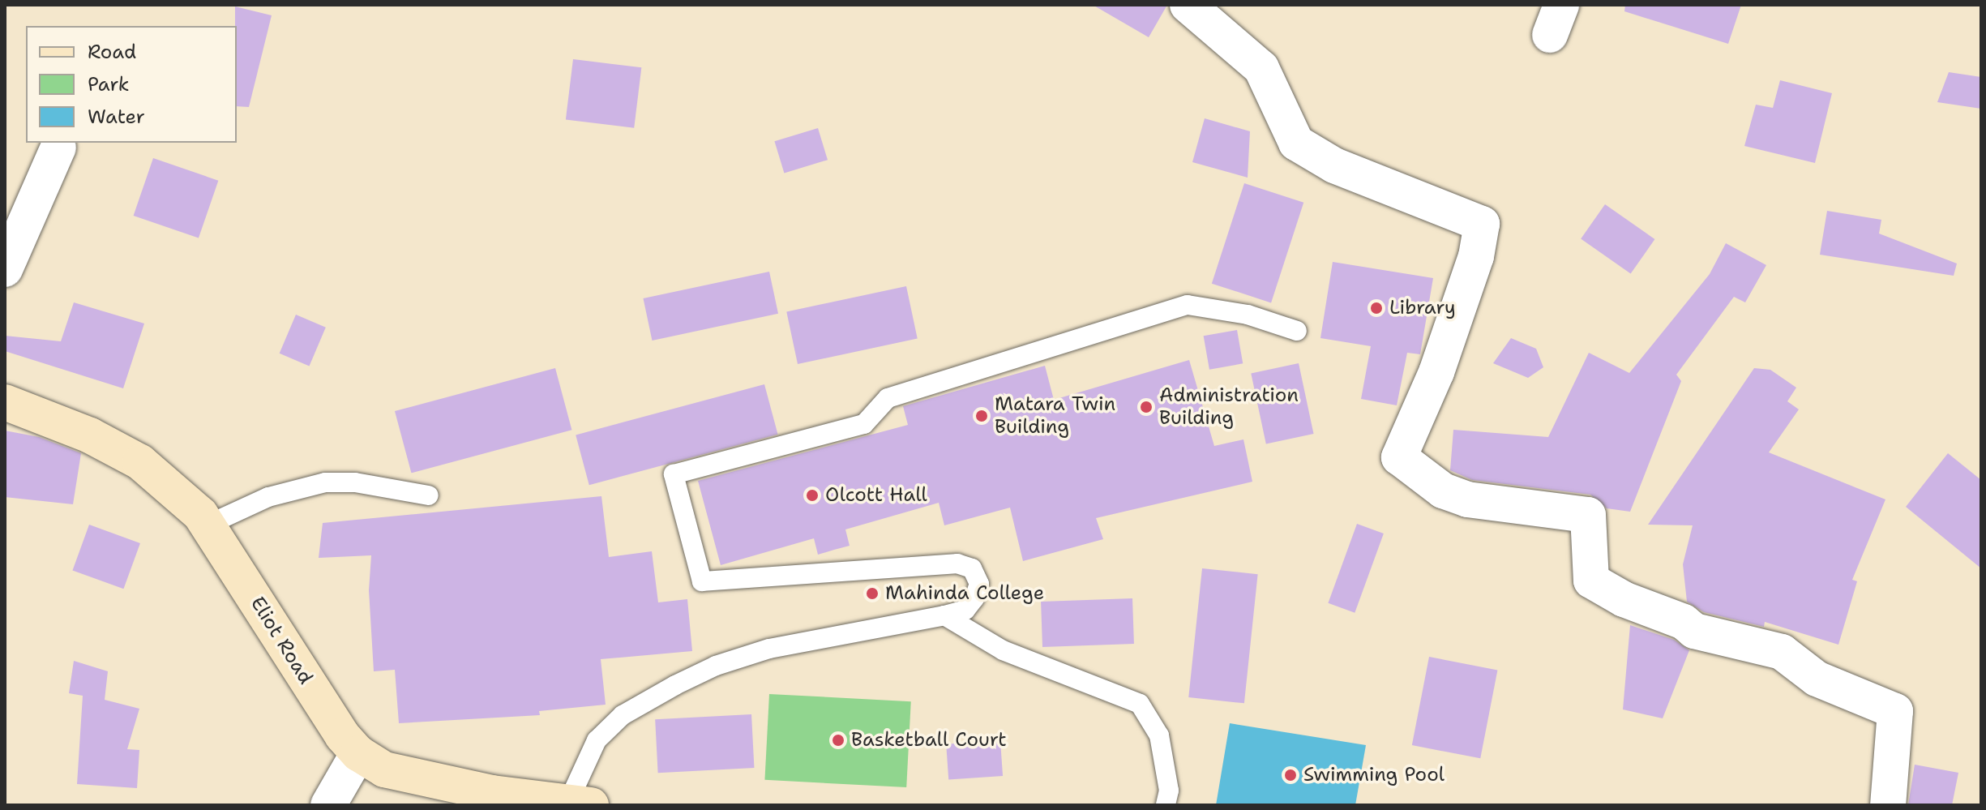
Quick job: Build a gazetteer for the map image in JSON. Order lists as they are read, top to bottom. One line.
{"streets":{"street":["Eliot Road"]},"places":["Library","Administration Building","Matara Twin Building","Olcott Hall","Mahinda College","Basketball Court","Swimming Pool"],"legend":["Road","Park","Water"]}
